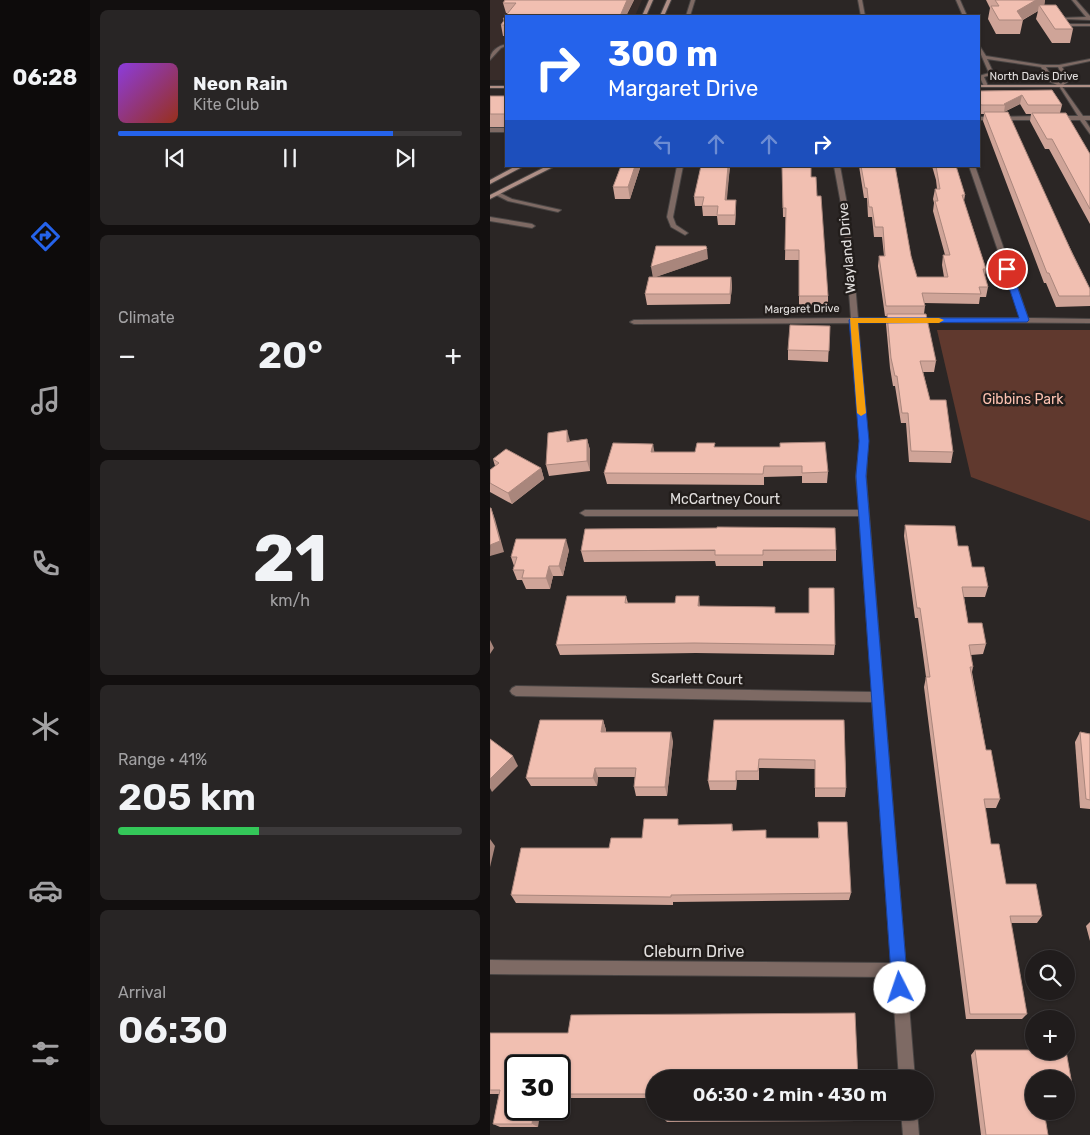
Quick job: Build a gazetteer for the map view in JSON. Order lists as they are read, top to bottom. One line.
{"streets":{"street":["North Davis Drive","Wayland Drive","Margaret Drive","McCartney Court","Scarlett Court","Cleburn Drive"]},"crossings":[["Wayland Drive","Margaret Drive"],["Wayland Drive","McCartney Court"],["Wayland Drive","Scarlett Court"],["Wayland Drive","Cleburn Drive"]],"parks":["Gibbins Park"],"page":{"tabs":"06:28","turn":["300 m","Margaret Drive"],"song":["Neon Rain","Kite Club"],"tile":["Climate",["21","km/h"],["Range · 41%","205 km"],["Arrival","06:30"]],"heat":["−","20°","+"],"map_buttons":["+","−"],"limit":"30","trip":"06:30 · 2 min · 430 m"}}
